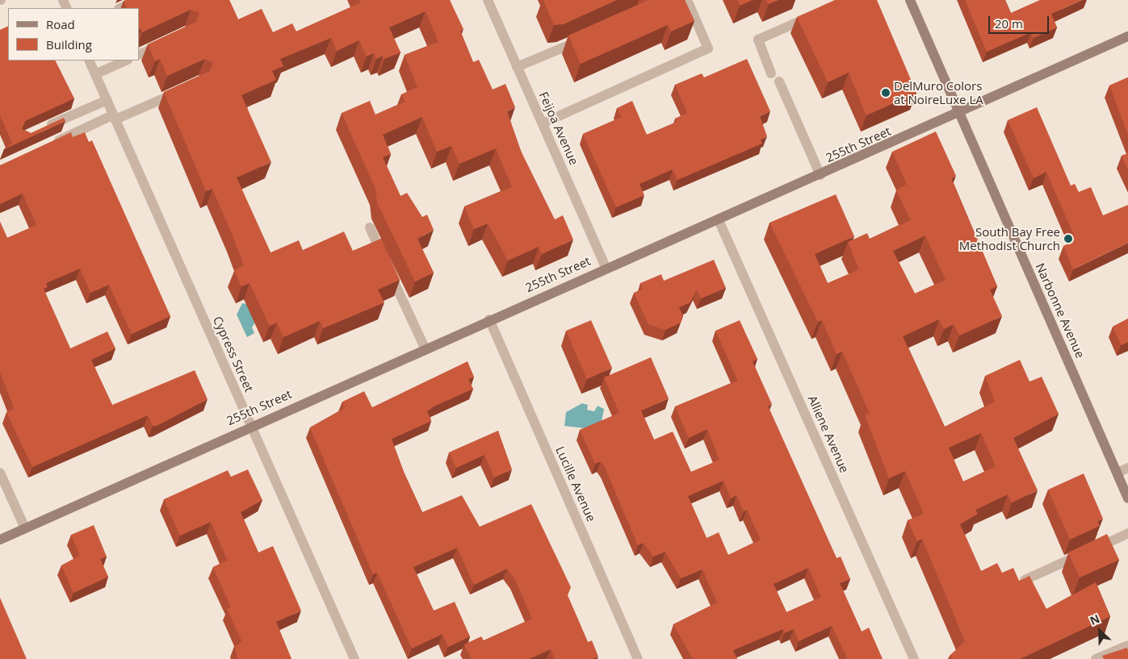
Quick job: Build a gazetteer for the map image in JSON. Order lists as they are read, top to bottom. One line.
{"streets":{"street":["Feijoa Avenue","255th Street","Narbonne Avenue","Cypress Street","Alliene Avenue","Lucille Avenue"]},"crossings":[["Feijoa Avenue","255th Street"],["255th Street","Narbonne Avenue"],["255th Street","Cypress Street"],["255th Street","Alliene Avenue"],["255th Street","Lucille Avenue"]],"places":["DelMuro Colors at NoireLuxe LA","South Bay Free Methodist Church"],"legend":["Road","Building"],"scale_bar":"20 m","north":"top left"}
